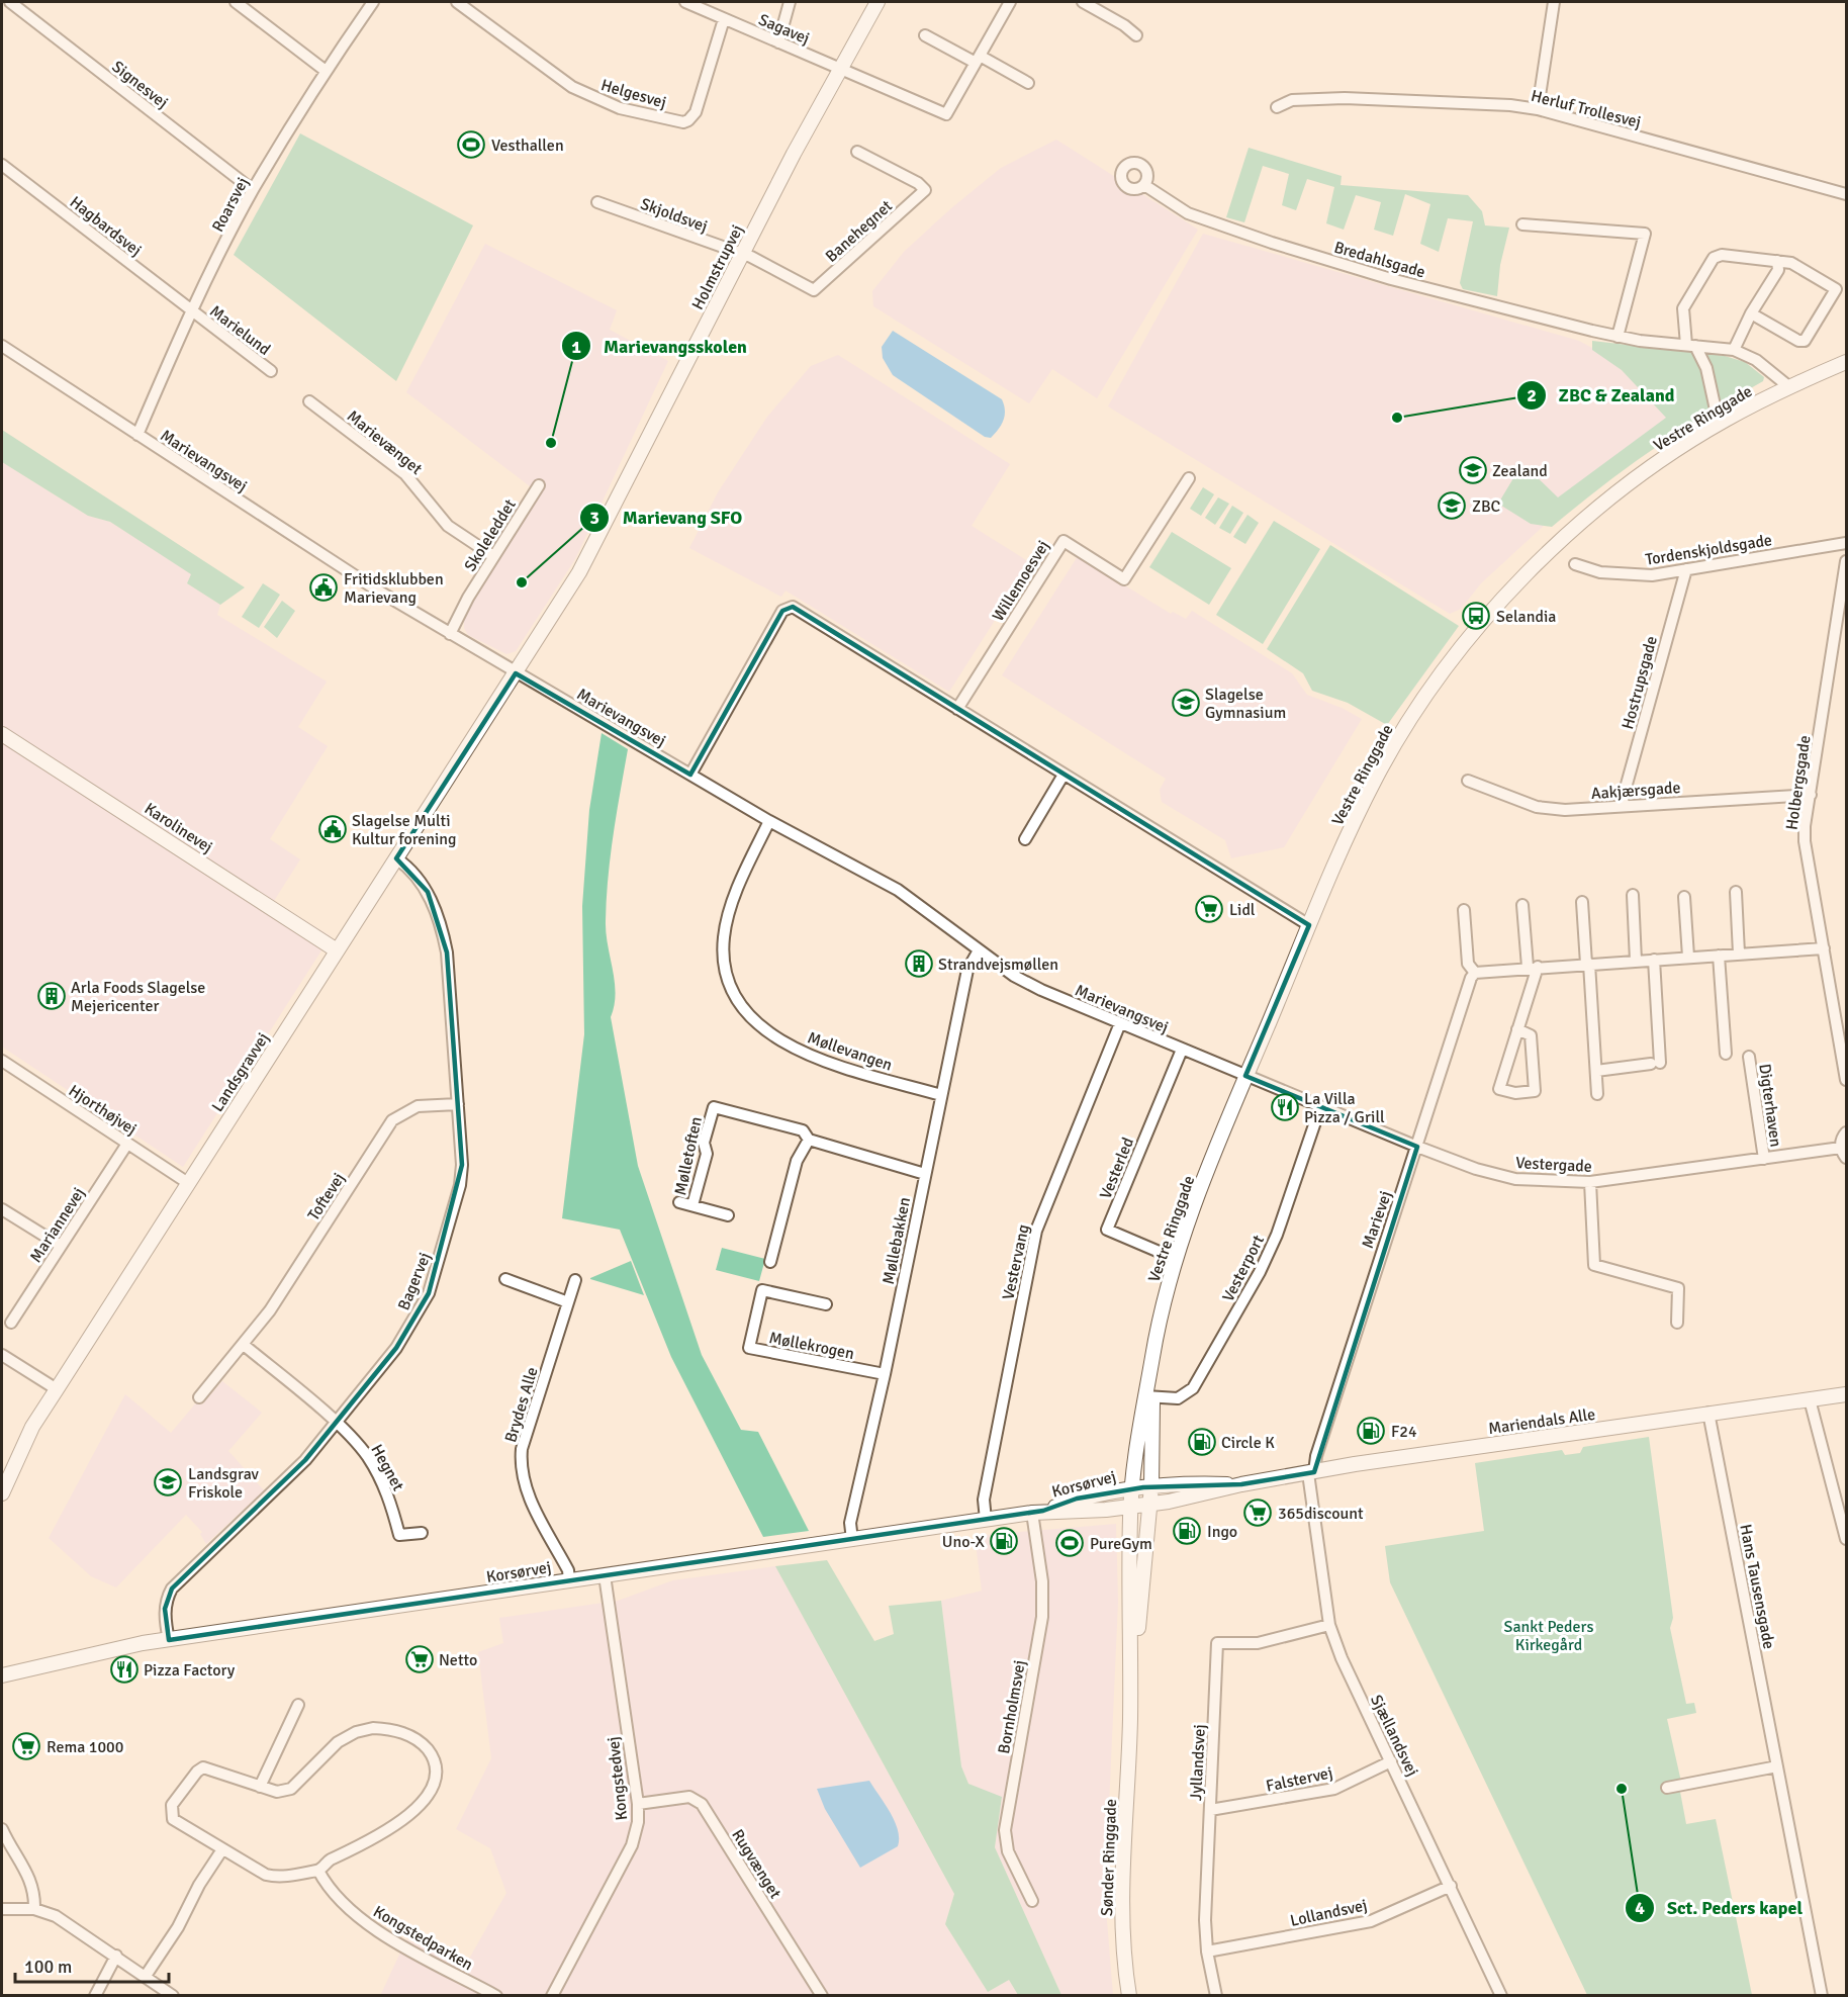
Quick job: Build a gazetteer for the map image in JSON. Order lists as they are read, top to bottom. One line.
{"streets":{"street":["Sagavej","Signesvej","Helgesvej","Herluf Trollesvej","Roarsvej","Skjoldsvej","Hagbardsvej","Banehegnet","Bredahlsgade","Holmstrupvej","Marielund","Vestre Ringgade","Marievænget","Marievangsvej","Skoleleddet","Tordenskjoldsgade","Willemoesvej","Hostrupsgade","Holbergsgade","Aakjærsgade","Karolinevej","Møllevangen","Landsgravvej","Digterhaven","Hjorthøjvej","Mølletoften","Vestergade","Vesterled","Toftevej","Marievej","Mariannevej","Møllebakken","Vestervang","Vesterport","Bagervej","Møllekrogen","Brydes Alle","Mariendals Alle","Hegnet","Korsørvej","Hans Tausensgade","Bornholmsvej","Sjællandsvej","Jyllandsvej","Kongstedvej","Falstervej","Sønder Ringgade","Rugvænget","Lollandsvej","Kongstedparken"]},"crossings":[["Sagavej","Helgesvej"],["Sagavej","Holmstrupvej"],["Signesvej","Roarsvej"],["Roarsvej","Hagbardsvej"],["Roarsvej","Marielund"],["Roarsvej","Marievangsvej"],["Skjoldsvej","Banehegnet"],["Skjoldsvej","Holmstrupvej"],["Hagbardsvej","Marielund"],["Banehegnet","Holmstrupvej"],["Bredahlsgade","Vestre Ringgade"],["Holmstrupvej","Marievangsvej"],["Holmstrupvej","Landsgravvej"],["Vestre Ringgade","Marievangsvej"],["Vestre Ringgade","Vestergade"],["Vestre Ringgade","Vesterled"],["Vestre Ringgade","Vesterport"],["Vestre Ringgade","Mariendals Alle"],["Vestre Ringgade","Korsørvej"],["Vestre Ringgade","Sønder Ringgade"],["Marievænget","Skoleleddet"],["Marievangsvej","Skoleleddet"],["Marievangsvej","Møllevangen"],["Marievangsvej","Landsgravvej"],["Marievangsvej","Vestergade"],["Marievangsvej","Vesterled"],["Marievangsvej","Møllebakken"],["Marievangsvej","Vestervang"],["Tordenskjoldsgade","Hostrupsgade"],["Hostrupsgade","Aakjærsgade"],["Holbergsgade","Aakjærsgade"],["Karolinevej","Landsgravvej"],["Møllevangen","Møllebakken"],["Landsgravvej","Hjorthøjvej"],["Landsgravvej","Bagervej"],["Digterhaven","Vestergade"],["Hjorthøjvej","Mariannevej"],["Mølletoften","Møllebakken"],["Vestergade","Marievej"],["Vestergade","Vesterport"],["Toftevej","Bagervej"],["Marievej","Mariendals Alle"],["Marievej","Sjællandsvej"],["Møllebakken","Møllekrogen"],["Møllebakken","Korsørvej"],["Vestervang","Korsørvej"],["Bagervej","Hegnet"],["Bagervej","Korsørvej"],["Brydes Alle","Korsørvej"],["Mariendals Alle","Korsørvej"],["Mariendals Alle","Hans Tausensgade"],["Mariendals Alle","Sjællandsvej"],["Mariendals Alle","Sønder Ringgade"],["Korsørvej","Bornholmsvej"],["Korsørvej","Kongstedvej"],["Korsørvej","Sønder Ringgade"],["Sjællandsvej","Jyllandsvej"],["Sjællandsvej","Falstervej"],["Sjællandsvej","Lollandsvej"],["Jyllandsvej","Falstervej"],["Jyllandsvej","Lollandsvej"],["Kongstedvej","Rugvænget"]],"parks":["Sankt Peders Kirkegård"],"places":{"sports":["Vesthallen","PureGym"],"other":["ZBC & Zealand","Marievangsskolen","Marievang SFO","Sct. Peders kapel"],"school or university":["Zealand","ZBC","Slagelse Gymnasium","Landsgrav Friskole"],"public building":["Fritidsklubben Marievang","Slagelse Multi Kultur forening"],"bus stop":["Selandia"],"supermarket":["Lidl","365discount","Netto","Rema 1000"],"building":["Strandvejsmøllen","Arla Foods Slagelse Mejericenter"],"restaurant":["La Villa Pizza / Grill","Pizza Factory"],"fuel station":["F24","Circle K","Ingo","Uno-X"]},"scale_bar":"100 m"}
